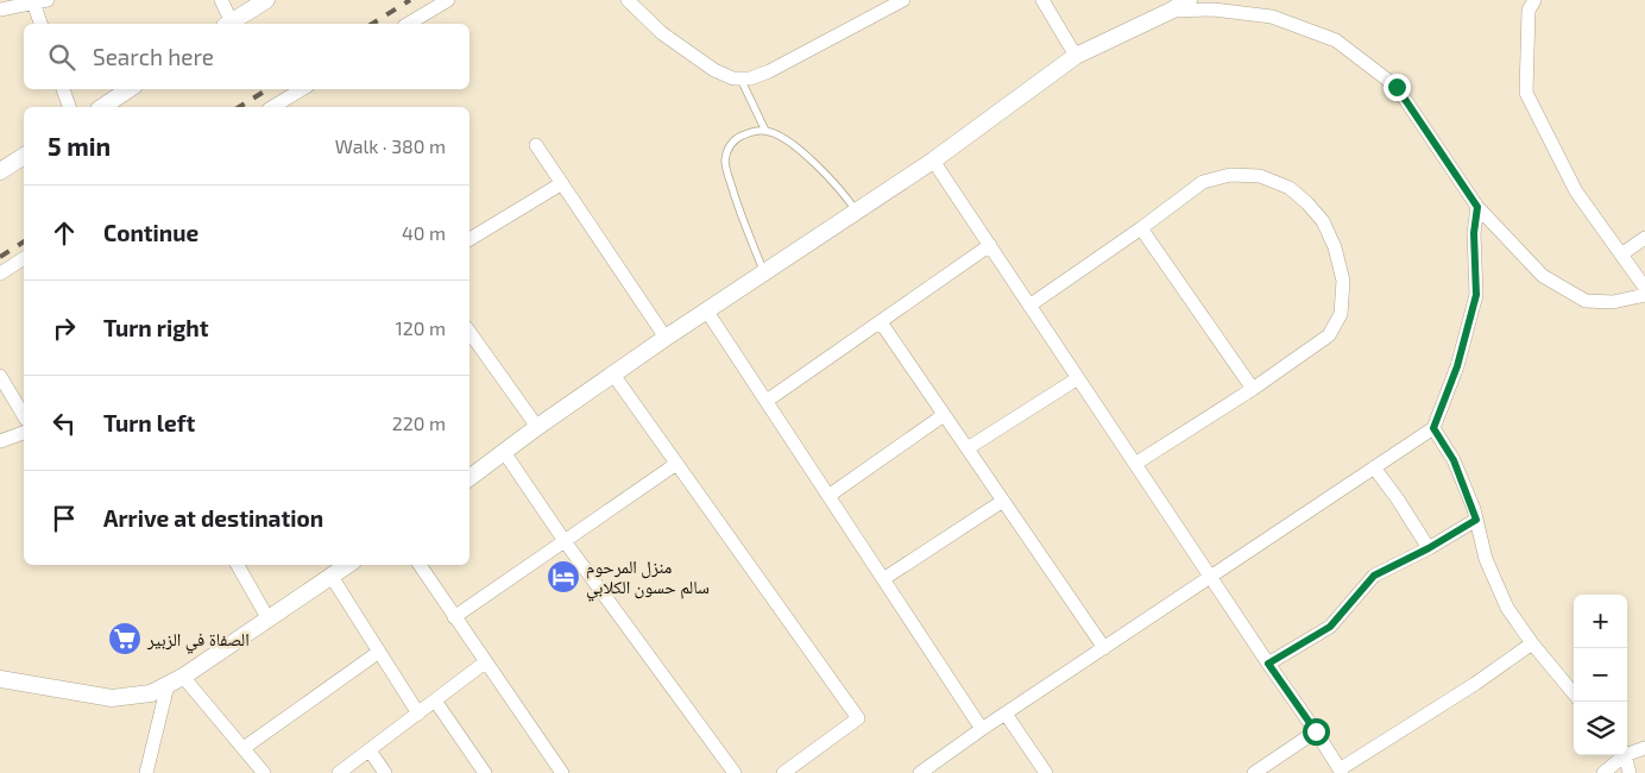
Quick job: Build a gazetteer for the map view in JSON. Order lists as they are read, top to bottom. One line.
{"places":{"hotel":["منزل المرحوم سالم حسون الكلابي"],"supermarket":["الصفاة في الزبير"]},"page":{"search":"Search here","heading":["5 min","Walk · 380 m"],"list":[["Continue","40 m"],["Turn right","120 m"],["Turn left","220 m"],"Arrive at destination"],"map_buttons":["+","−"]}}
